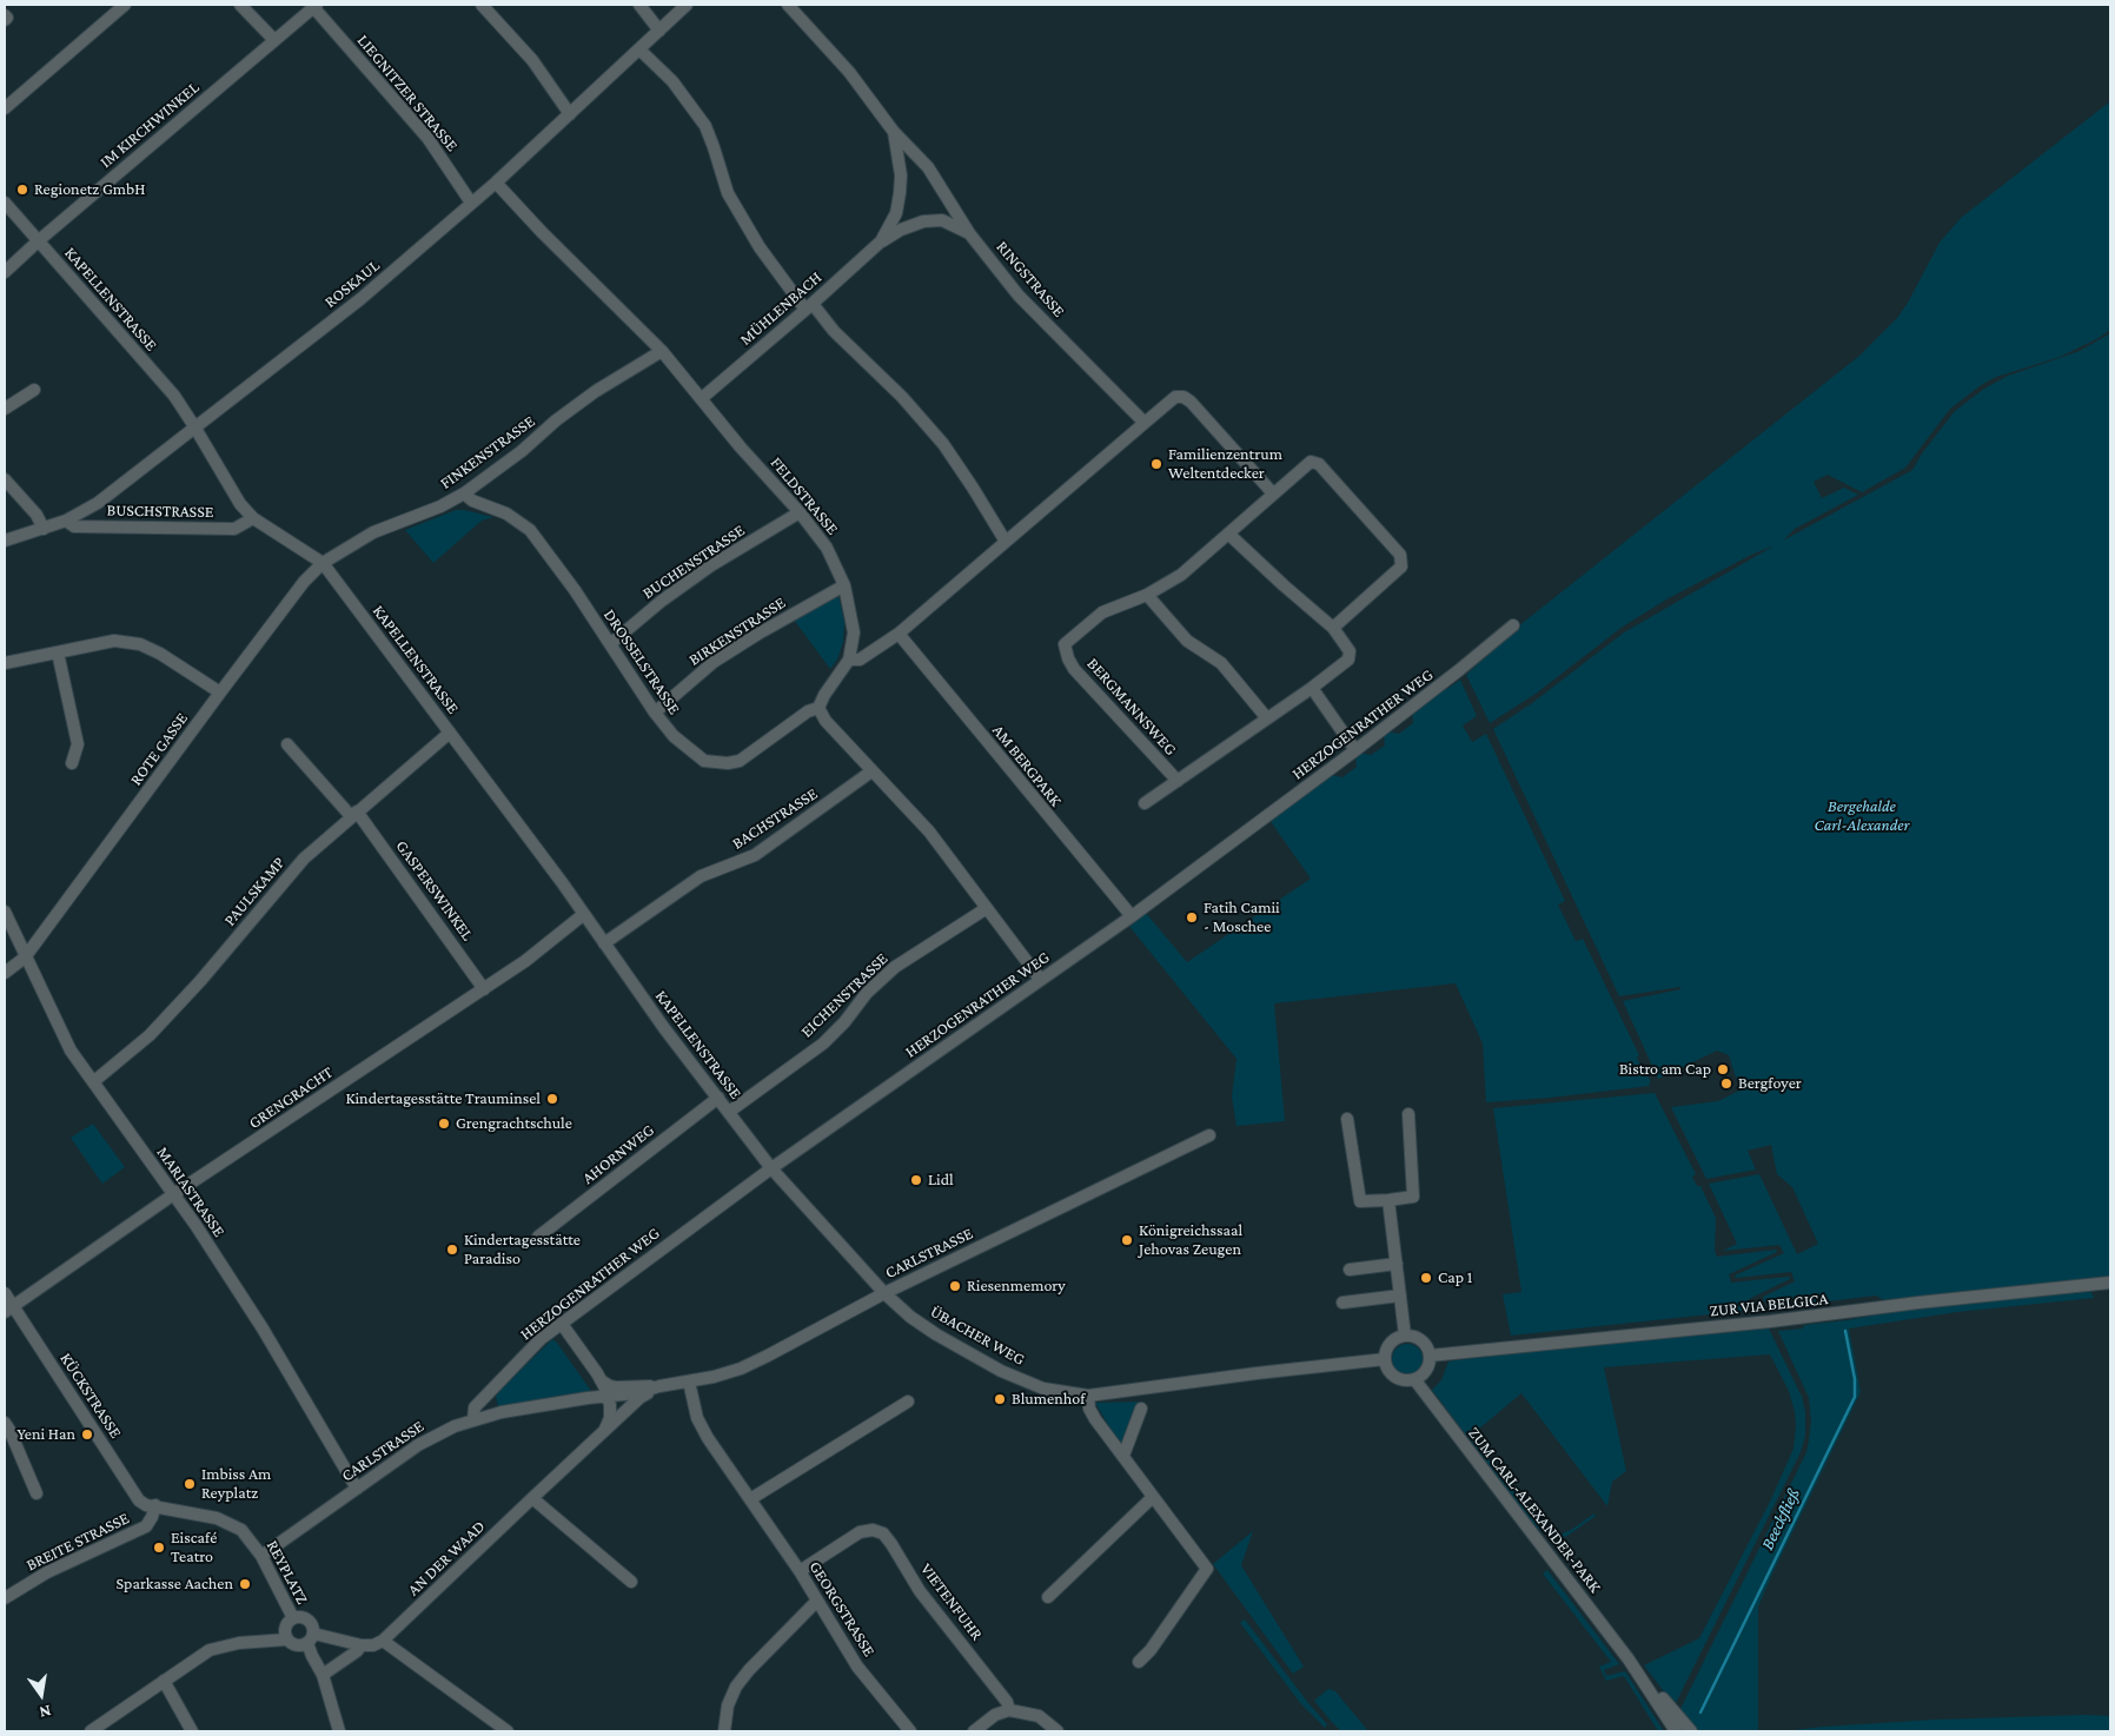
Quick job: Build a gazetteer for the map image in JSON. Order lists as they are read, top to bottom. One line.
{"streets":{"street":["LIEGNITZER STRASSE","IM KIRCHWINKEL","RINGSTRASSE","ROSKAUL","KAPELLENSTRASSE","MÜHLENBACH","FINKENSTRASSE","FELDSTRASSE","BUSCHSTRASSE","BUCHENSTRASSE","BIRKENSTRASSE","DROSSELSTRASSE","BERGMANNSWEG","HERZOGENRATHER WEG","ROTE GASSE","AM BERGPARK","BACHSTRASSE","GASPERSWINKEL","PAULSKAMP","EICHENSTRASSE","GRENGRACHT","AHORNWEG","MARIASTRASSE","CARLSTRASSE","ZUR VIA BELGICA","ÜBACHER WEG","KÜCKSTRASSE","ZUM CARL-ALEXANDER-PARK","BREITE STRASSE","AN DER WAAD","REYPLATZ","VIETENFUHR","GEORGSTRASSE"]},"crossings":[["LIEGNITZER STRASSE","IM KIRCHWINKEL"],["LIEGNITZER STRASSE","ROSKAUL"],["IM KIRCHWINKEL","KAPELLENSTRASSE"],["RINGSTRASSE","MÜHLENBACH"],["ROSKAUL","KAPELLENSTRASSE"],["ROSKAUL","FELDSTRASSE"],["ROSKAUL","BUSCHSTRASSE"],["KAPELLENSTRASSE","FINKENSTRASSE"],["KAPELLENSTRASSE","BUSCHSTRASSE"],["KAPELLENSTRASSE","HERZOGENRATHER WEG"],["KAPELLENSTRASSE","ROTE GASSE"],["KAPELLENSTRASSE","BACHSTRASSE"],["KAPELLENSTRASSE","PAULSKAMP"],["KAPELLENSTRASSE","EICHENSTRASSE"],["KAPELLENSTRASSE","GRENGRACHT"],["KAPELLENSTRASSE","AHORNWEG"],["KAPELLENSTRASSE","ÜBACHER WEG"],["MÜHLENBACH","FELDSTRASSE"],["FINKENSTRASSE","FELDSTRASSE"],["FINKENSTRASSE","DROSSELSTRASSE"],["FINKENSTRASSE","ROTE GASSE"],["FELDSTRASSE","BUCHENSTRASSE"],["FELDSTRASSE","BIRKENSTRASSE"],["FELDSTRASSE","DROSSELSTRASSE"],["BUCHENSTRASSE","DROSSELSTRASSE"],["BIRKENSTRASSE","DROSSELSTRASSE"],["HERZOGENRATHER WEG","AM BERGPARK"],["HERZOGENRATHER WEG","CARLSTRASSE"],["HERZOGENRATHER WEG","ÜBACHER WEG"],["ROTE GASSE","MARIASTRASSE"],["GASPERSWINKEL","PAULSKAMP"],["GASPERSWINKEL","GRENGRACHT"],["PAULSKAMP","MARIASTRASSE"],["GRENGRACHT","MARIASTRASSE"],["GRENGRACHT","KÜCKSTRASSE"],["MARIASTRASSE","CARLSTRASSE"],["CARLSTRASSE","ÜBACHER WEG"],["CARLSTRASSE","AN DER WAAD"],["CARLSTRASSE","REYPLATZ"],["CARLSTRASSE","GEORGSTRASSE"],["ZUR VIA BELGICA","ZUM CARL-ALEXANDER-PARK"],["KÜCKSTRASSE","BREITE STRASSE"],["KÜCKSTRASSE","REYPLATZ"],["BREITE STRASSE","REYPLATZ"],["VIETENFUHR","GEORGSTRASSE"]],"water":["Beeckfließ"],"parks":["Bergehalde Carl-Alexander"],"places":["Regionetz GmbH","Familienzentrum Weltentdecker","Fatih Camii - Moschee","Bistro am Cap","Bergfoyer","Kindertagesstätte Trauminsel","Grengrachtschule","Lidl","Königreichssaal Jehovas Zeugen","Kindertagesstätte Paradiso","Cap 1","Riesenmemory","Blumenhof","Yeni Han","Imbiss Am Reyplatz","Eiscafé Teatro","Sparkasse Aachen"],"north":"bottom"}
